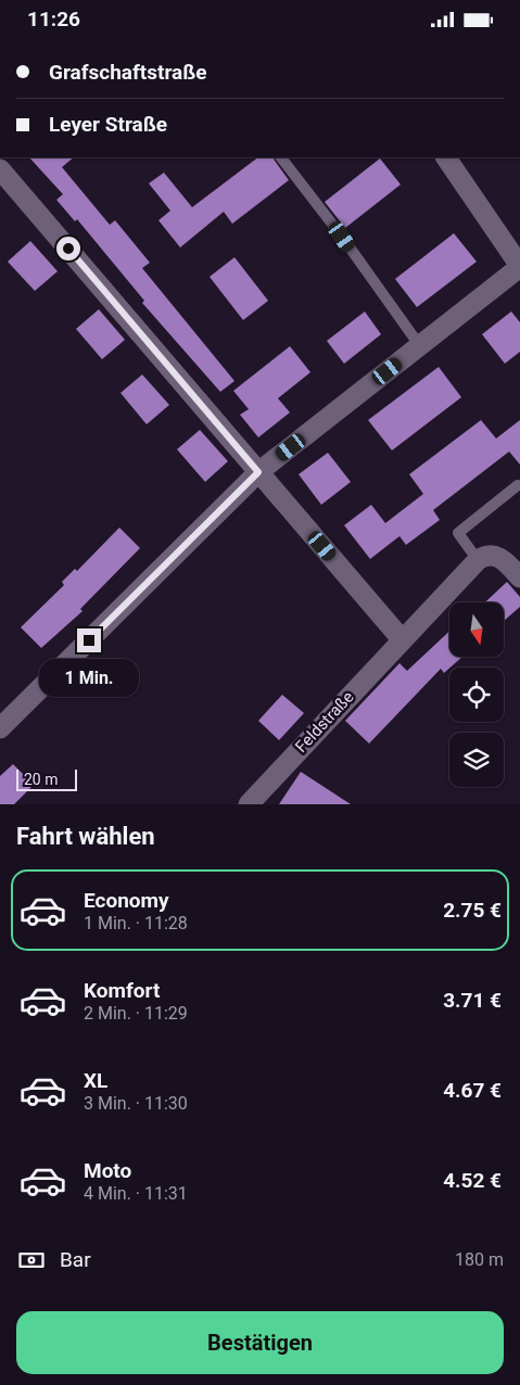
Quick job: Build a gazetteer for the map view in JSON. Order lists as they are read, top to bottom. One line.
{"streets":{"street":["Feldstraße"]},"scale_bar":"20 m","north":"bottom","page":{"status":"11:26","banner":["Grafschaftstraße","Leyer Straße"],"bubble":"1 Min.","scale":"20 m","heading":"Fahrt wählen","list":[{"name":"Economy","note":"1 Min. · 11:28","value":"2.75 €"},{"name":"Komfort","note":"2 Min. · 11:29","value":"3.71 €"},{"name":"XL","note":"3 Min. · 11:30","value":"4.67 €"},{"name":"Moto","note":"4 Min. · 11:31","value":"4.52 €"}],"pay":["Bar","180 m"],"buttons":"Bestätigen"}}
